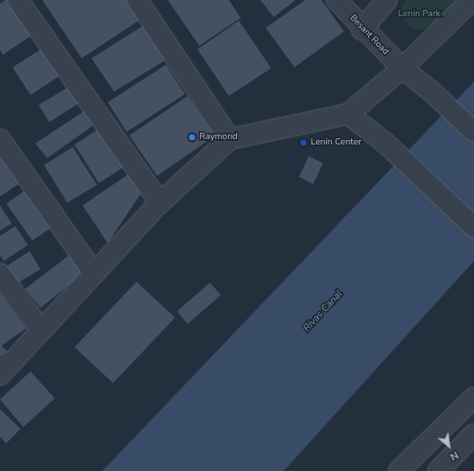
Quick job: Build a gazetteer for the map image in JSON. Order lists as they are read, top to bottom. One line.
{"streets":{"street":["Besant Road"]},"water":["Rivas Canal"],"parks":["Lenin Park"],"places":["Raymond","Lenin Center"],"north":"bottom right"}
